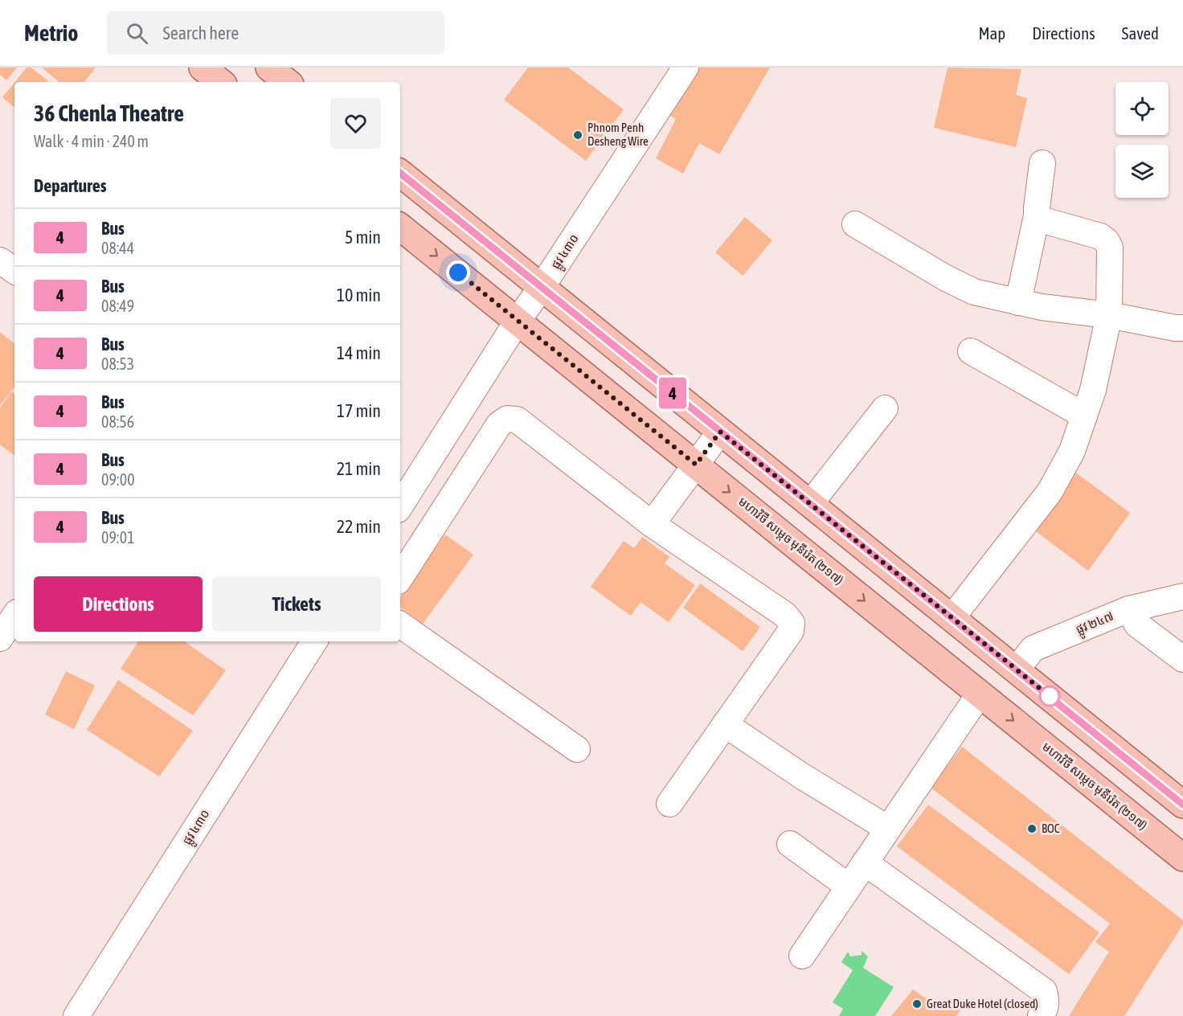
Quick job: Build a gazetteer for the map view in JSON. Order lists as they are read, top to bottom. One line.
{"streets":{"main road":["មហាវិថី សម្តេច មុនីរ៉េត (២១៧)"],"street":["ផ្លូវ ៤៣០","ផ្លូវ ២៤៧"]},"crossings":[["ផ្លូវ ៤៣០","មហាវិថី សម្តេច មុនីរ៉េត (២១៧)"]],"places":["Phnom Penh Desheng Wire","BOC","Great Duke Hotel (closed)"],"lines":["bus line 4"],"page":{"header":"Metrio","search":"Search here","nav":["Map","Directions","Saved"],"on_map":"4","heading":[["36 Chenla Theatre","Walk · 4 min · 240 m"],"Departures"],"list":[{"mark":"4","name":"Bus","note":"08:44","value":"5 min"},{"mark":"4","name":"Bus","note":"08:49","value":"10 min"},{"mark":"4","name":"Bus","note":"08:53","value":"14 min"},{"mark":"4","name":"Bus","note":"08:56","value":"17 min"},{"mark":"4","name":"Bus","note":"09:00","value":"21 min"},{"mark":"4","name":"Bus","note":"09:01","value":"22 min"}],"buttons":["Directions","Tickets"]}}
